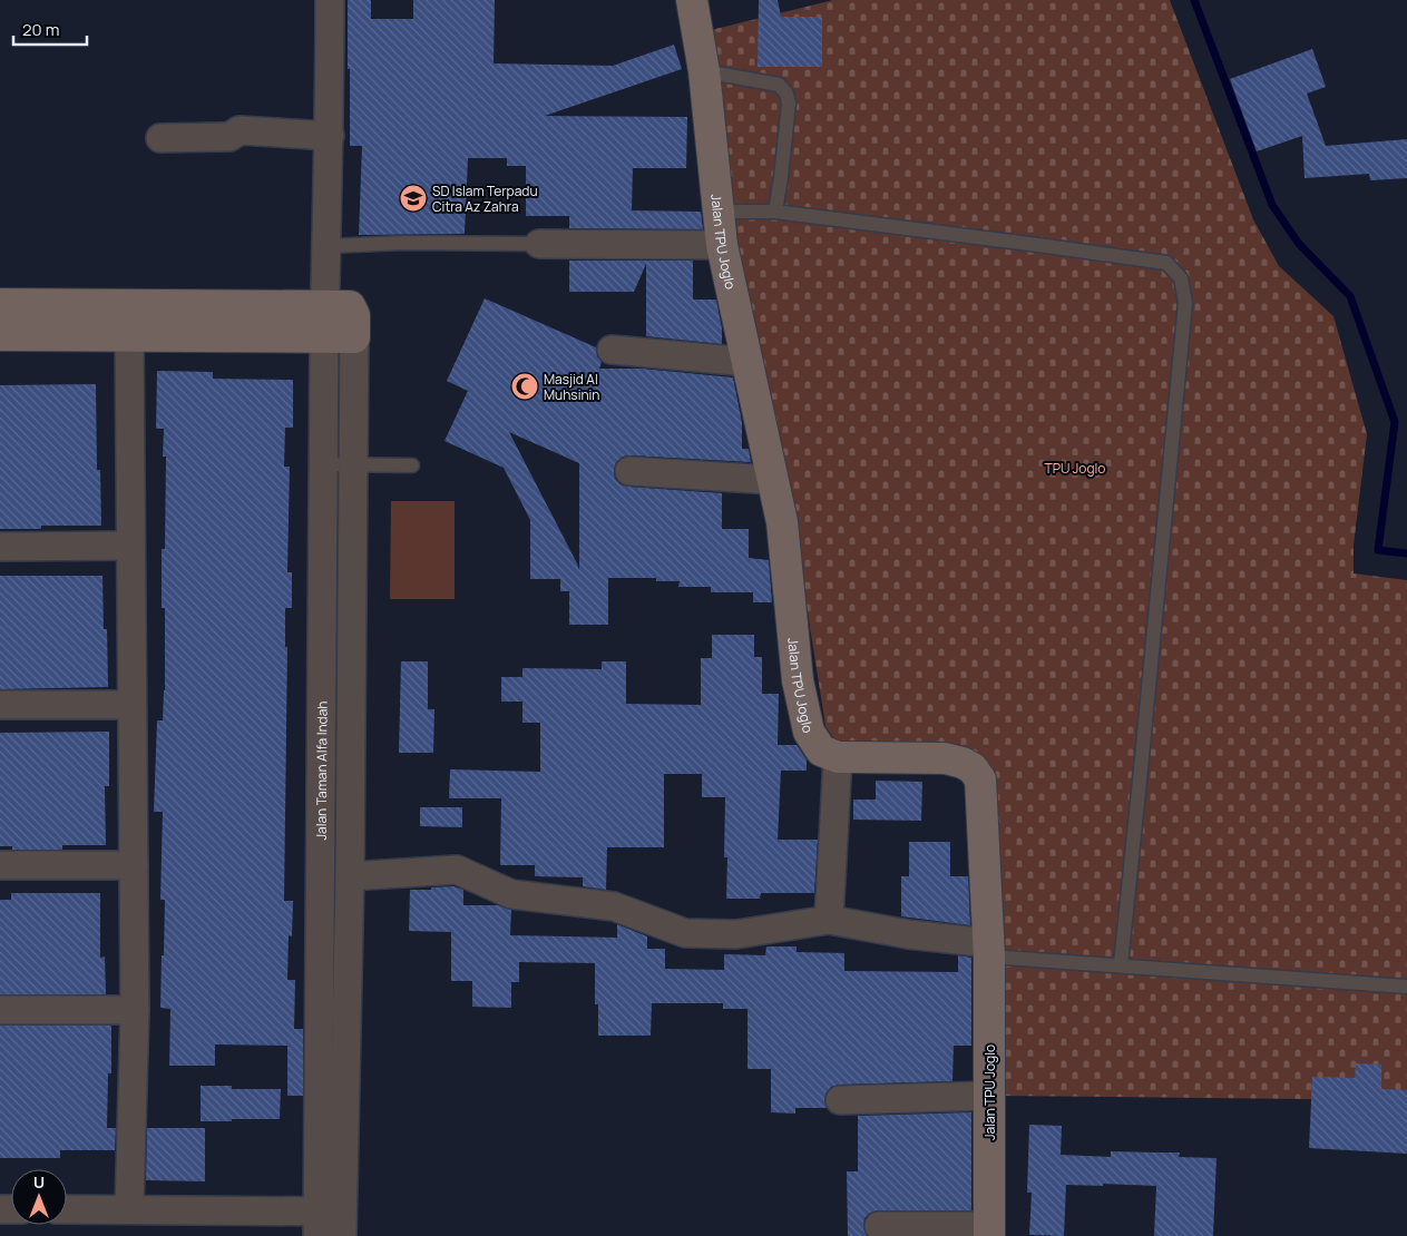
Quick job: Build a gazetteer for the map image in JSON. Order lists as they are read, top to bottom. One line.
{"streets":{"street":["Jalan TPU Joglo","Jalan Taman Alfa Indah"]},"parks":["TPU Joglo"],"places":{"school or university":["SD Islam Terpadu Citra Az Zahra"],"mosque":["Masjid Al Muhsinin"]},"scale_bar":"20 m","north":"top"}
